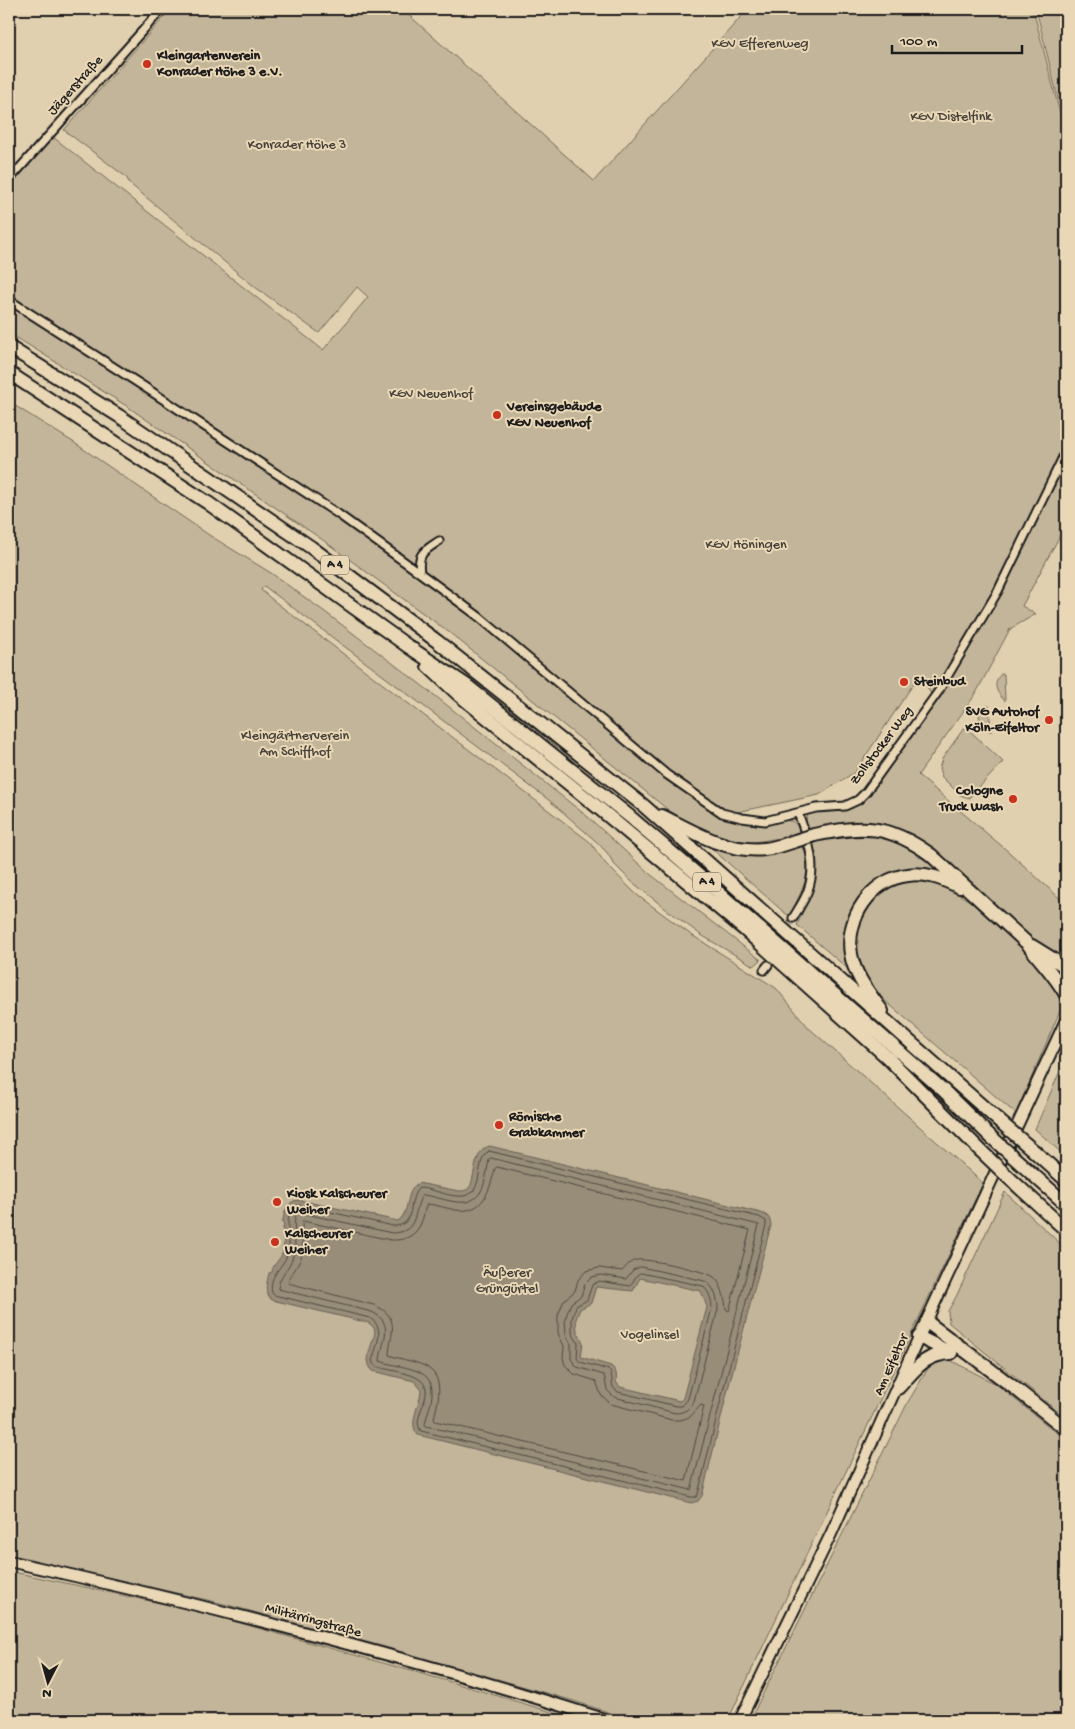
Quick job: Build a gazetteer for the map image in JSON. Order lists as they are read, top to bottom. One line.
{"streets":{"highway":["A 4"],"main road":["Am Eifeltor","Militärringstraße"],"street":["Jägerstraße","Zollstocker Weg"]},"parks":["KGV Efferenweg","KGV Distelfink","Konrader Höhe 3","KGV Neuenhof","KGV Höningen","Kleingärtnerverein Am Schiffhof","Äußerer Grüngürtel","Vogelinsel"],"places":["Kleingartenverein Konrader Höhe 3 e.V.","Vereinsgebäude KGV Neuenhof","Steinbud","SVG Autohof Köln-Eifeltor","Cologne Truck Wash","Römische Grabkammer","Kiosk Kalscheurer Weiher","Kalscheurer Weiher"],"scale_bar":"100 m","north":"bottom"}
